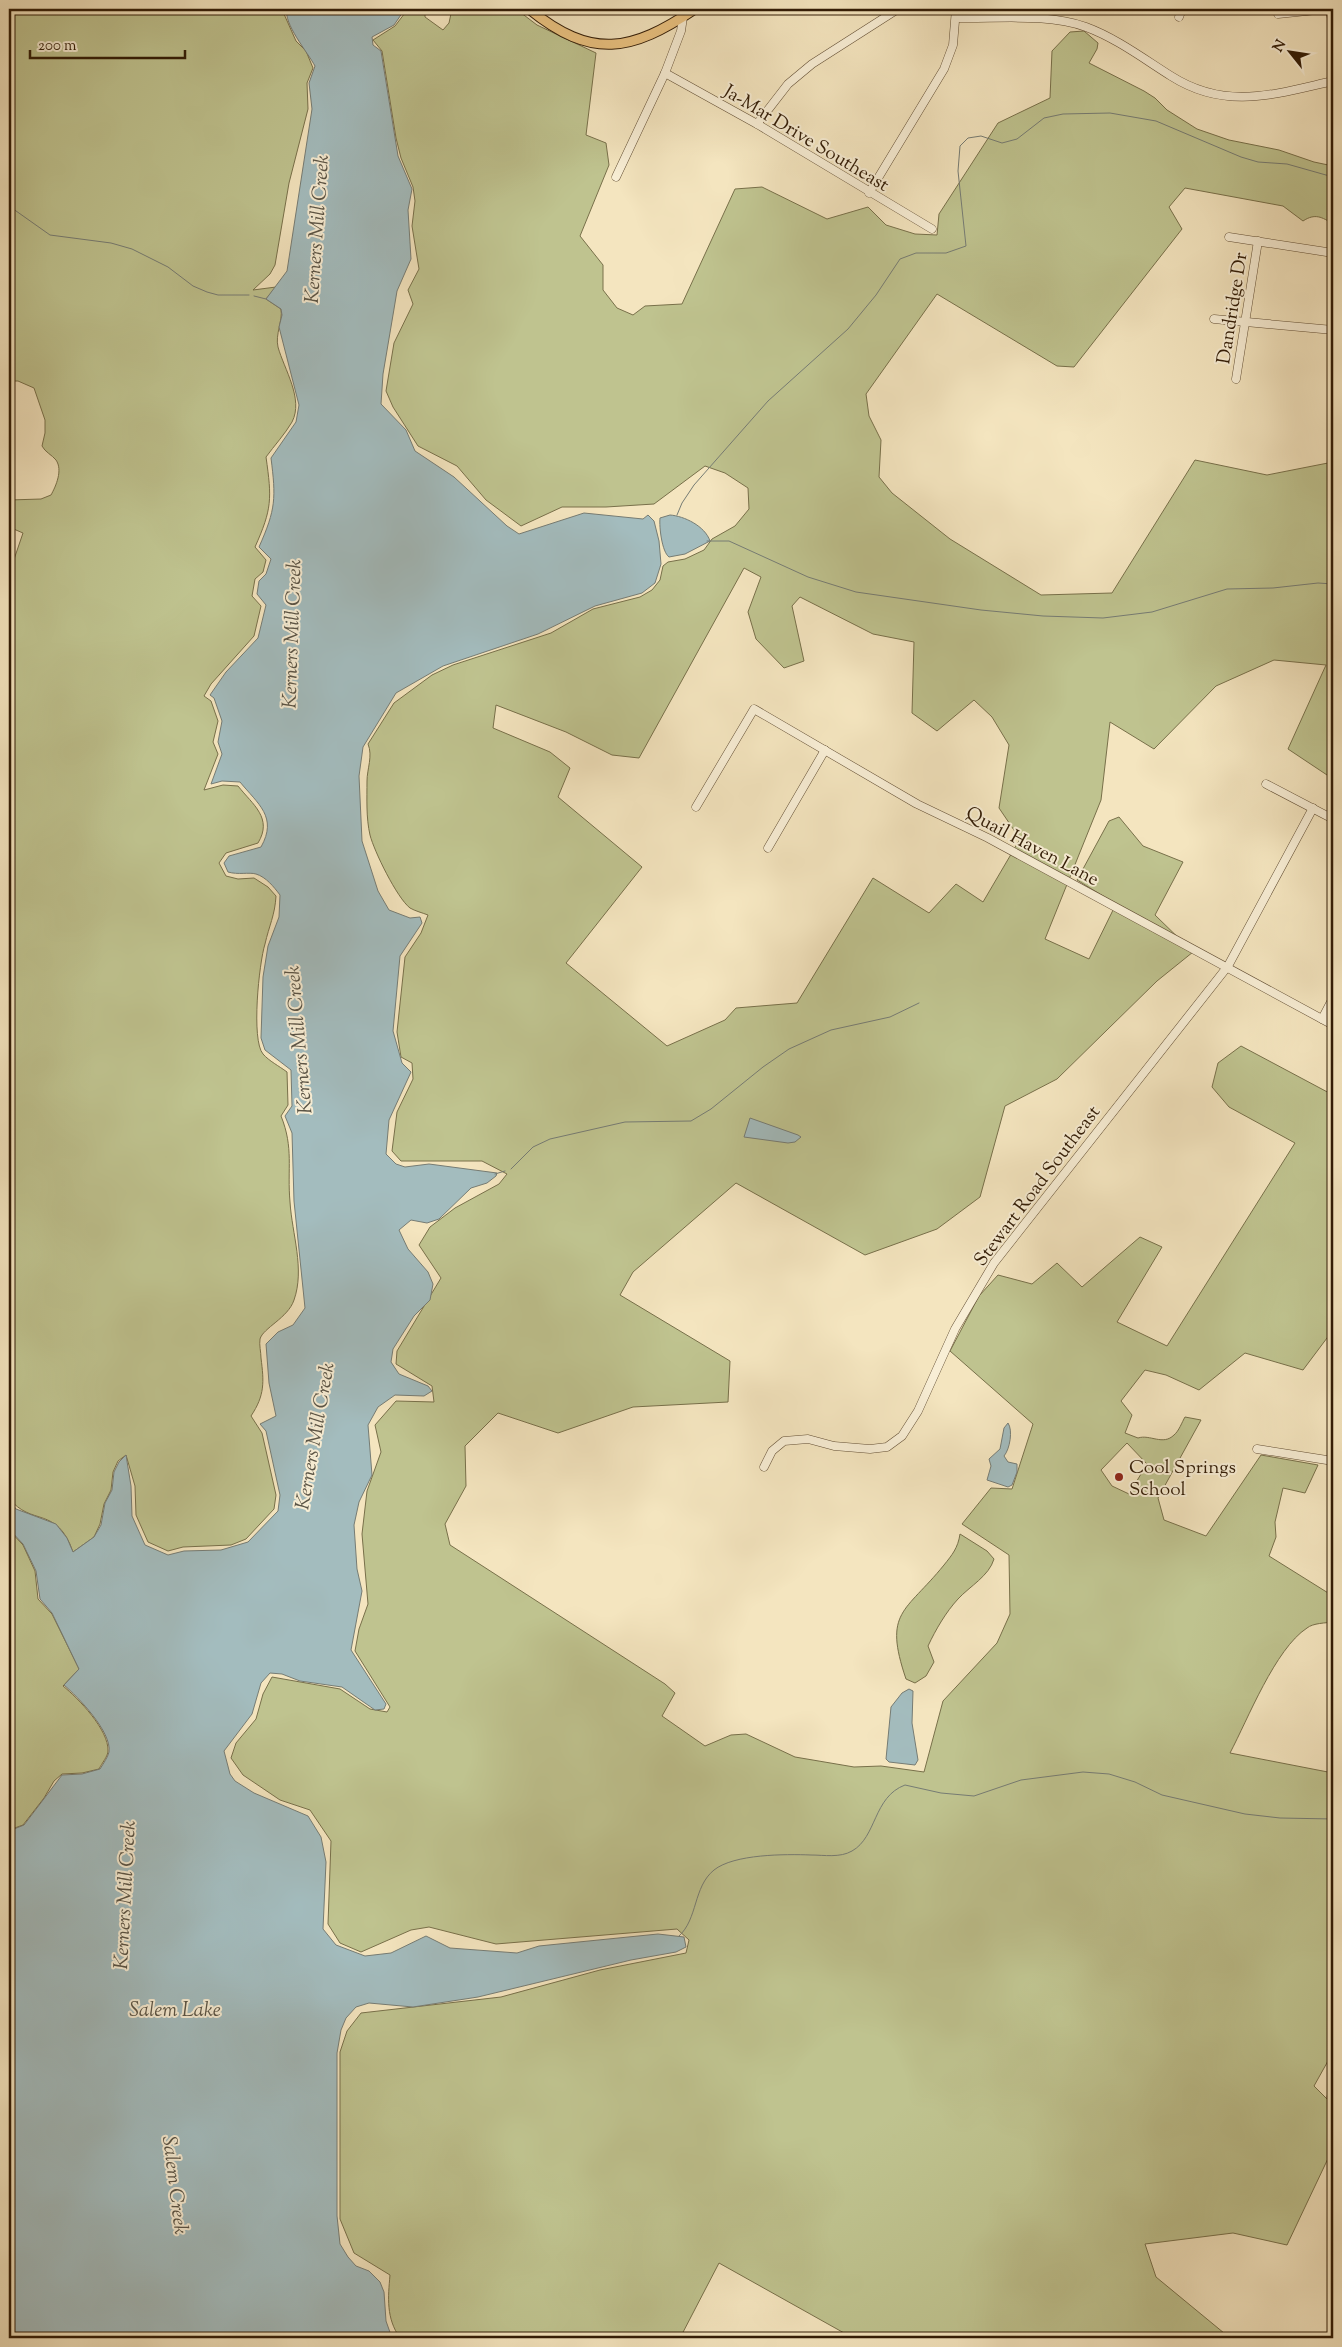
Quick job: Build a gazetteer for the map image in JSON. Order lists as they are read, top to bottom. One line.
{"streets":{"street":["Ja-Mar Drive Southeast","Dandridge Dr","Quail Haven Lane","Stewart Road Southeast"]},"crossings":[["Quail Haven Lane","Stewart Road Southeast"]],"water":["Kerners Mill Creek","Salem Lake","Salem Creek"],"places":["Cool Springs School"],"scale_bar":"200 m","north":"top left"}
